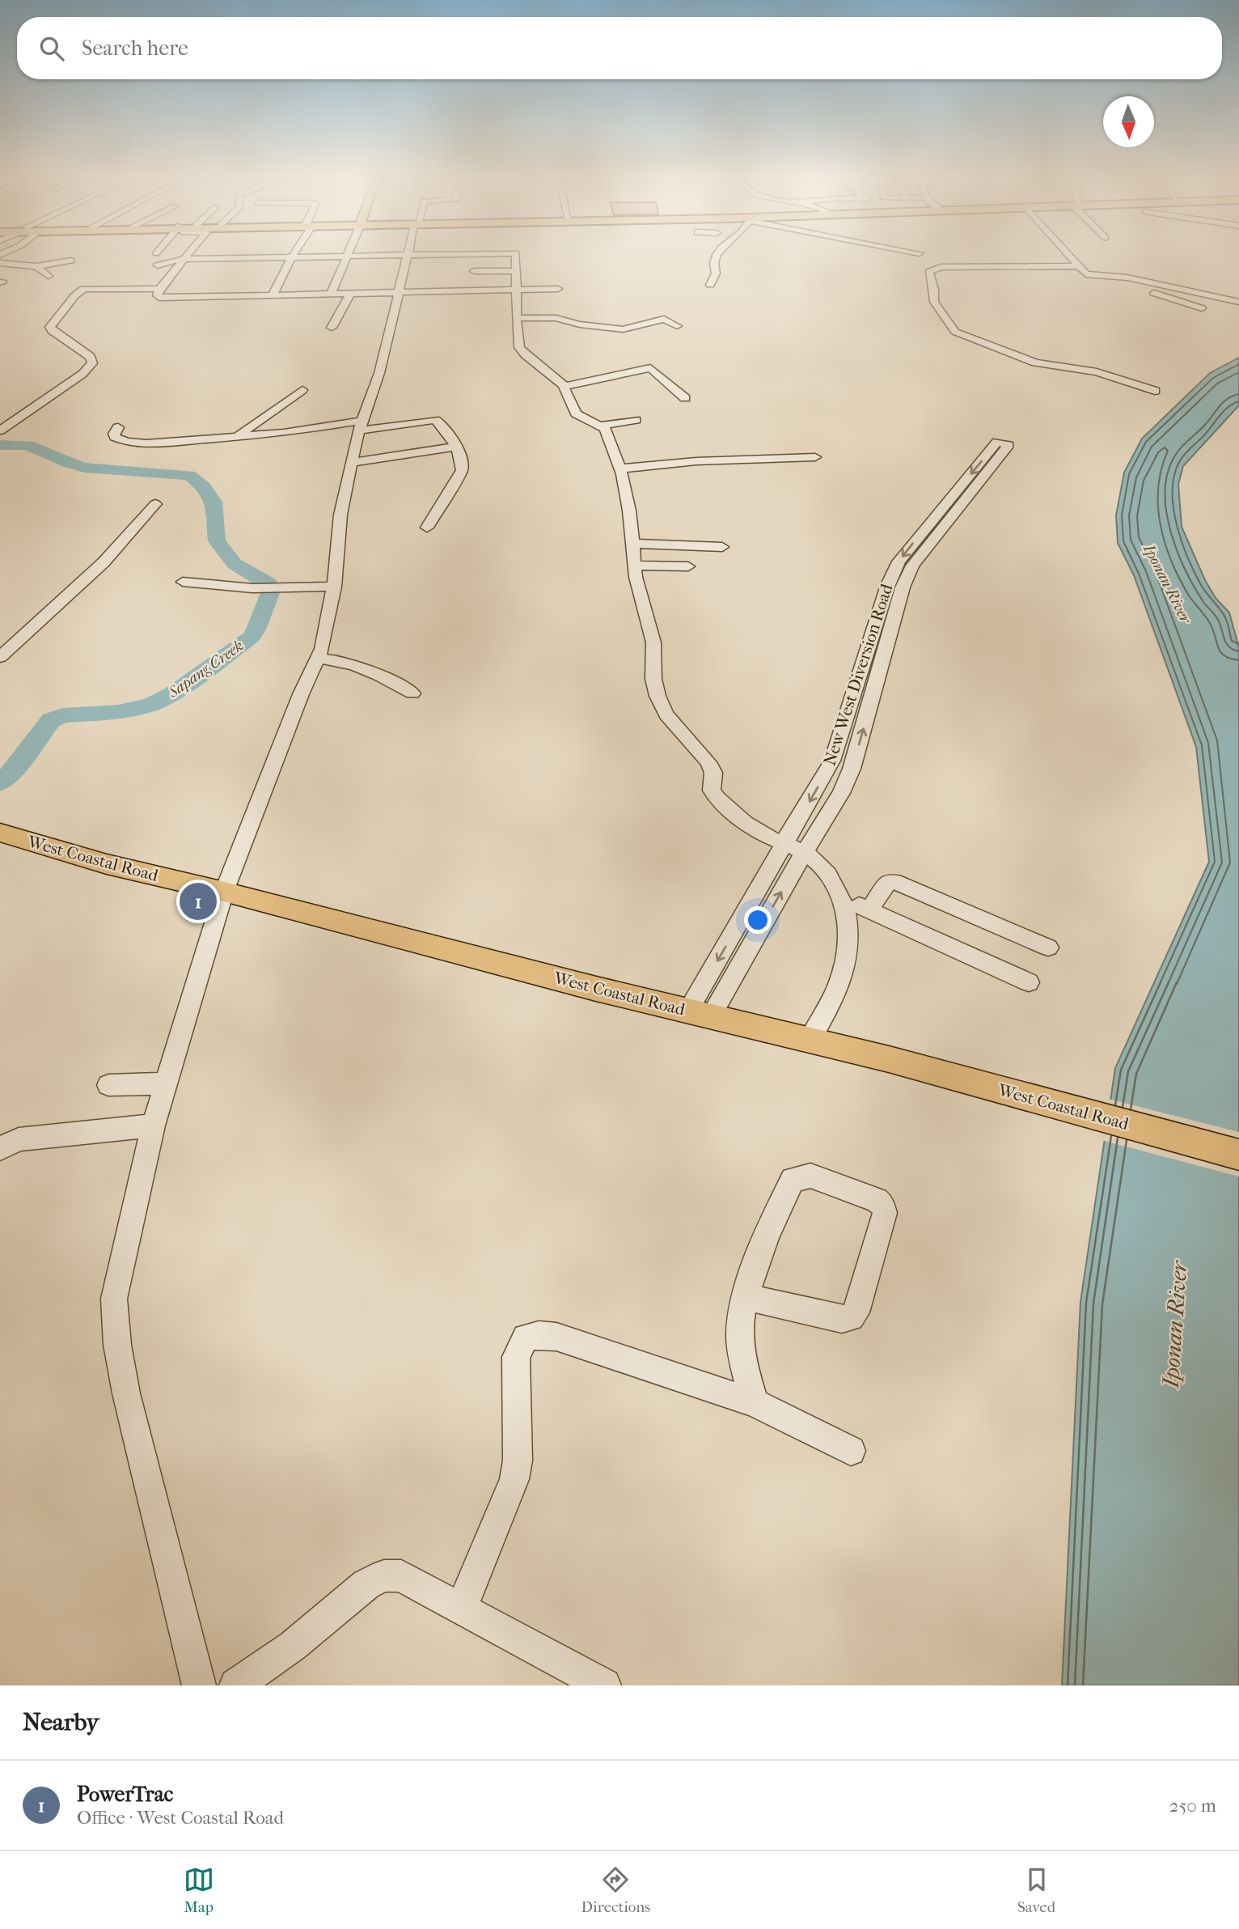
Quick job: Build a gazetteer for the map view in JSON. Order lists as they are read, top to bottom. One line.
{"streets":{"main road":["West Coastal Road"],"street":["New West Diversion Road"]},"crossings":[["New West Diversion Road","West Coastal Road"]],"water":["Iponan River","Sapang Creek"],"north":"bottom","page":{"search":"Search here","pins":"1","heading":"Nearby","list":[{"mark":"1","name":"PowerTrac","note":"Office · West Coastal Road","value":"250 m"}],"nav":["Map","Directions","Saved"]}}
